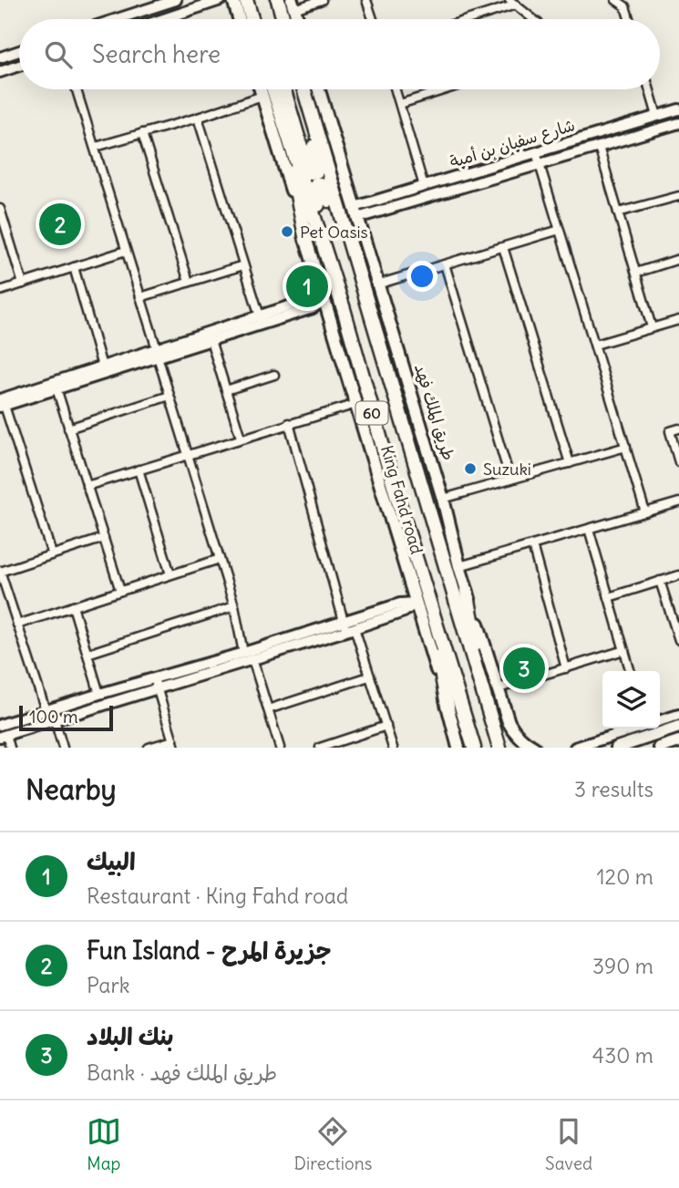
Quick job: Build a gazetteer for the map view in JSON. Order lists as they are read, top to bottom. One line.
{"streets":{"highway":["طريق الملك فهد","60"],"main road":["King Fahd road"],"street":["شارع سفيان بن أمية"]},"crossings":[["شارع سفيان بن أمية","طريق الملك فهد"]],"places":["Pet Oasis","Suzuki"],"scale_bar":"100 m","page":{"search":"Search here","pins":["2","1","3"],"scale":"100 m","heading":["Nearby","3 results"],"list":[{"mark":"1","name":"البيك","note":"Restaurant · King Fahd road","value":"120 m"},{"mark":"2","name":"Fun Island - جزيرة المرح","note":"Park","value":"390 m"},{"mark":"3","name":"بنك البلاد","note":"Bank · طريق الملك فهد","value":"430 m"}],"nav":["Map","Directions","Saved"]}}
